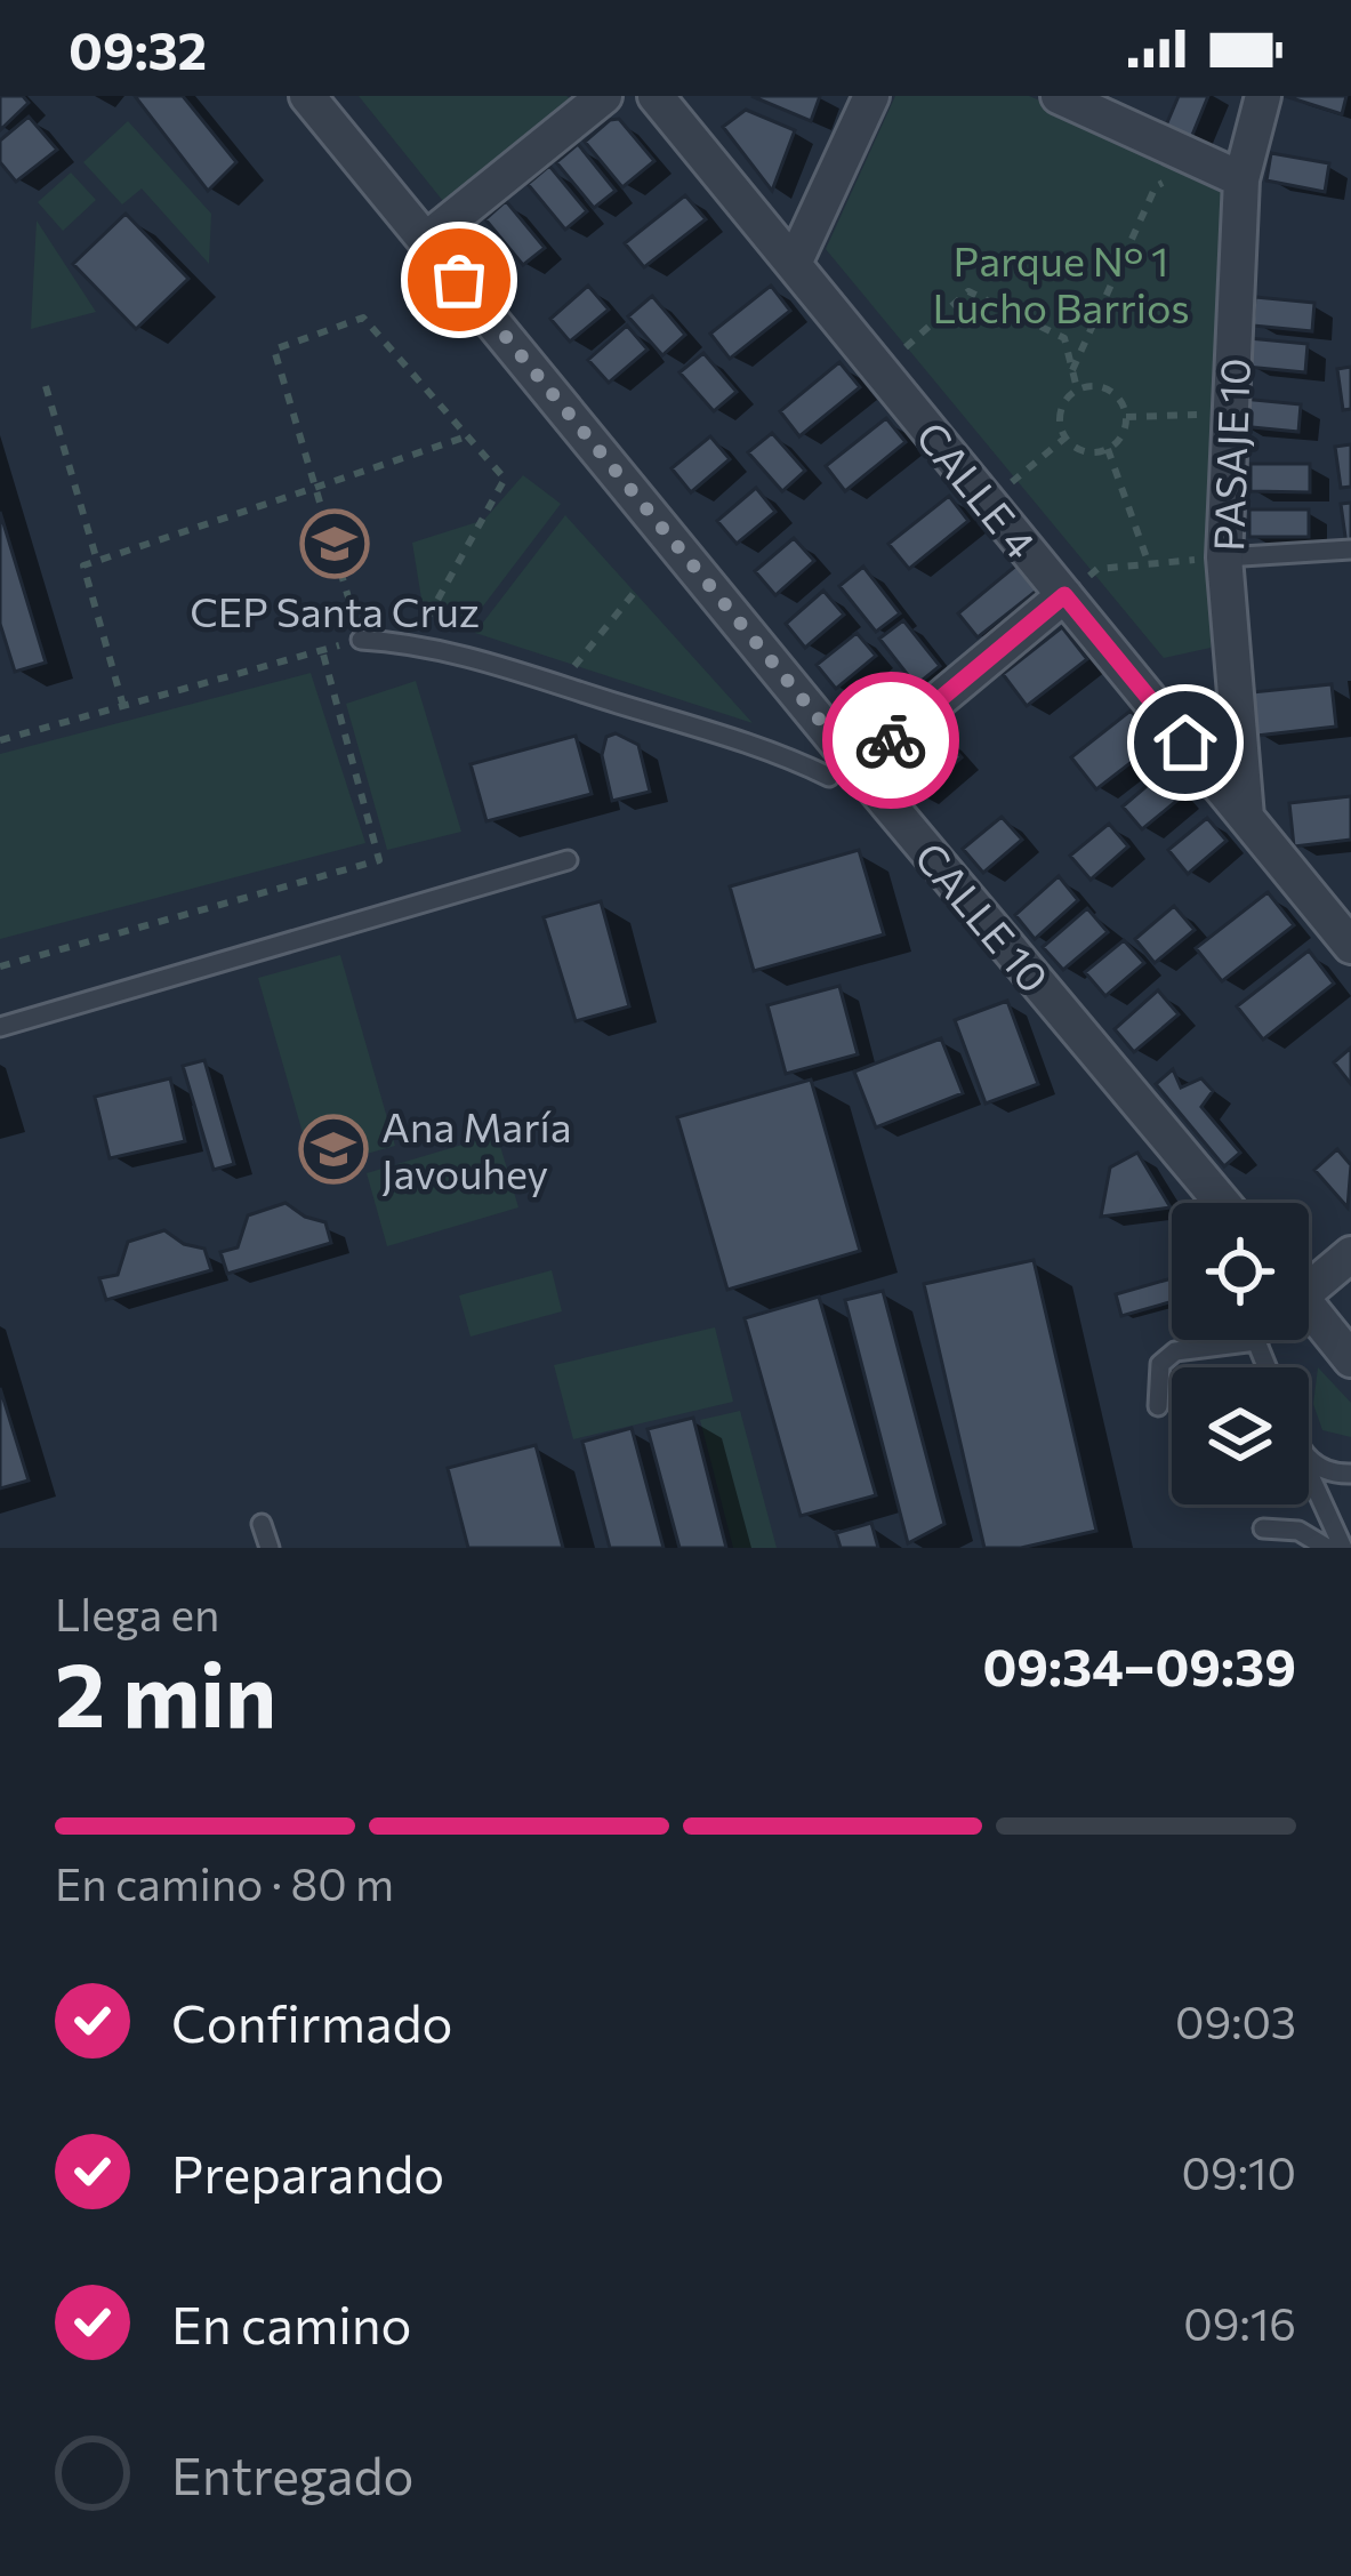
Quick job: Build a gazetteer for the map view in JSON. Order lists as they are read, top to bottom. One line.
{"streets":{"street":["PASAJE 10","CALLE 4","CALLE 10"]},"crossings":[["PASAJE 10","CALLE 4"]],"parks":["Parque N° 1 Lucho Barrios"],"places":{"school or university":["CEP Santa Cruz","Ana María Javouhey"]},"page":{"status":"09:32","heading":["2 min","Llega en","09:34–09:39"],"bar":"En camino · 80 m","list":[["Confirmado","09:03"],["Preparando","09:10"],["En camino","09:16"],"Entregado"]}}
